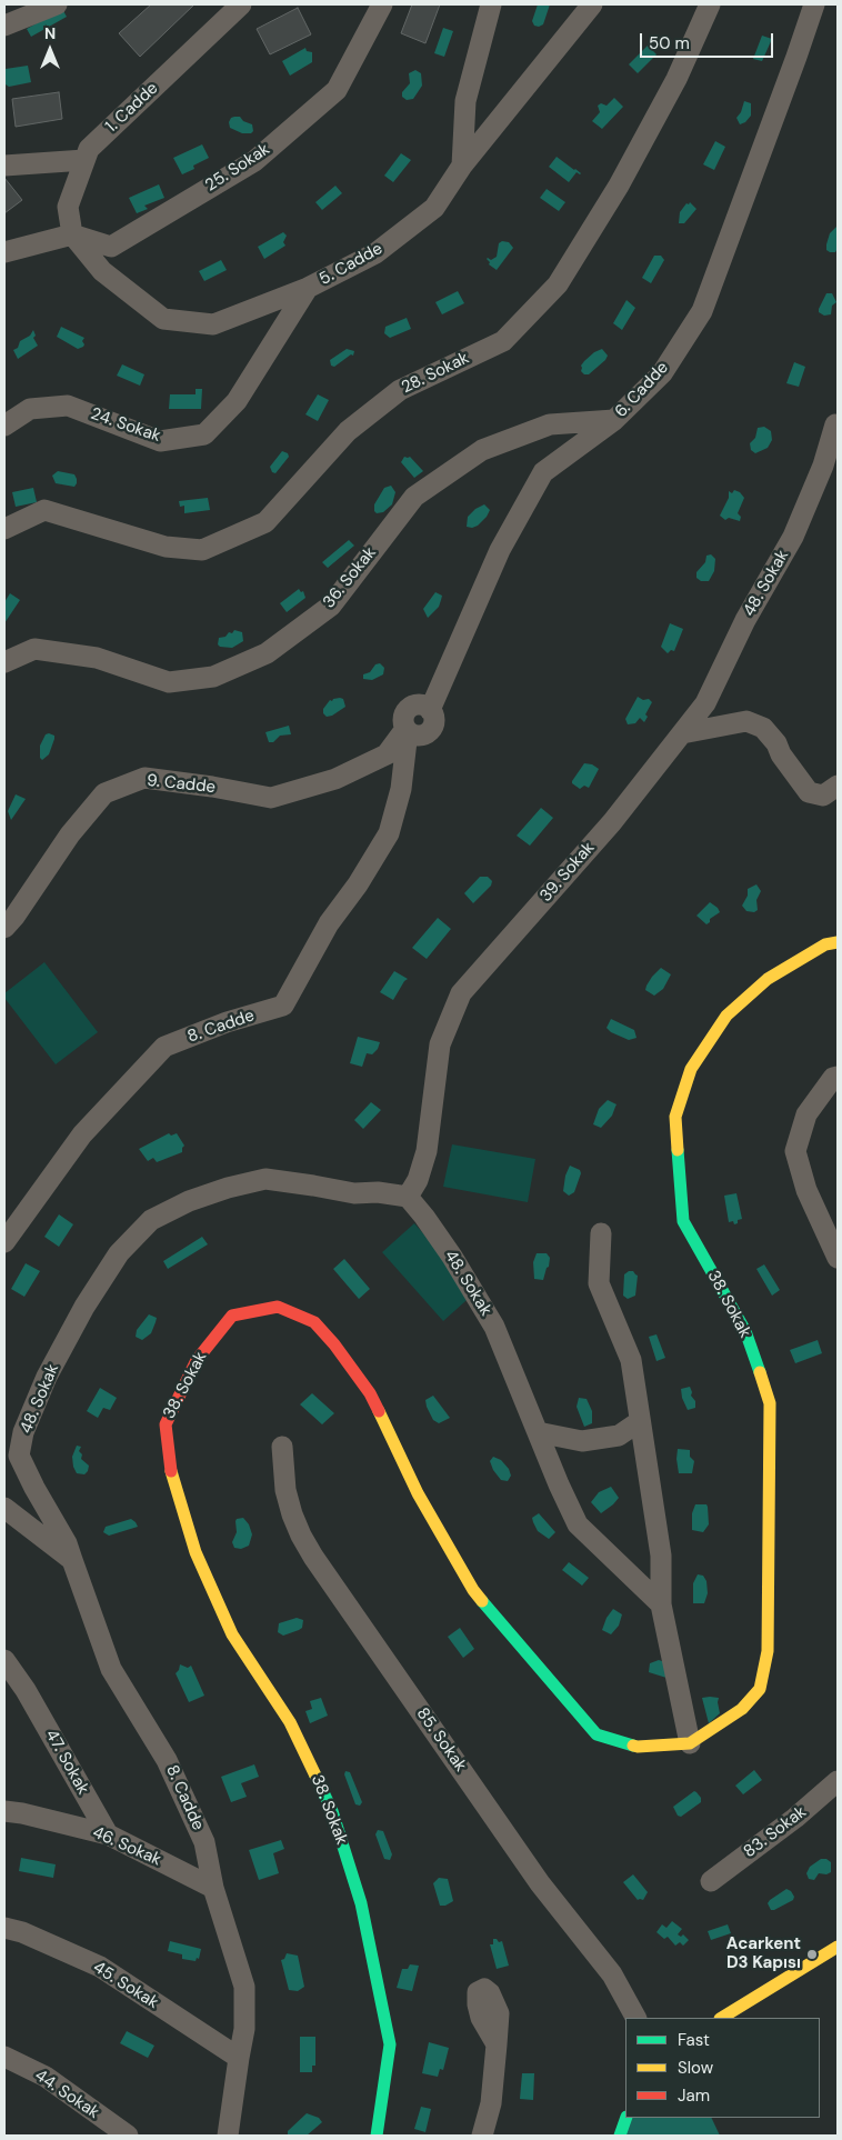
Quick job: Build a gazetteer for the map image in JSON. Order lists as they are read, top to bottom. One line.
{"streets":{"street":["1. Cadde","25. Sokak","5. Cadde","28. Sokak","6. Cadde","24. Sokak","36. Sokak","48. Sokak","9. Cadde","39. Sokak","8. Cadde","38. Sokak","85. Sokak","47. Sokak","83. Sokak","46. Sokak","45. Sokak","44. Sokak"]},"crossings":[["1. Cadde","25. Sokak"],["1. Cadde","5. Cadde"],["25. Sokak","5. Cadde"],["5. Cadde","24. Sokak"],["6. Cadde","36. Sokak"],["6. Cadde","9. Cadde"],["6. Cadde","8. Cadde"],["48. Sokak","39. Sokak"],["48. Sokak","8. Cadde"],["9. Cadde","8. Cadde"],["8. Cadde","46. Sokak"],["8. Cadde","45. Sokak"],["47. Sokak","46. Sokak"]],"places":["Acarkent D3 Kapısı"],"legend":["Fast","Slow","Jam"],"scale_bar":"50 m","north":"top"}
